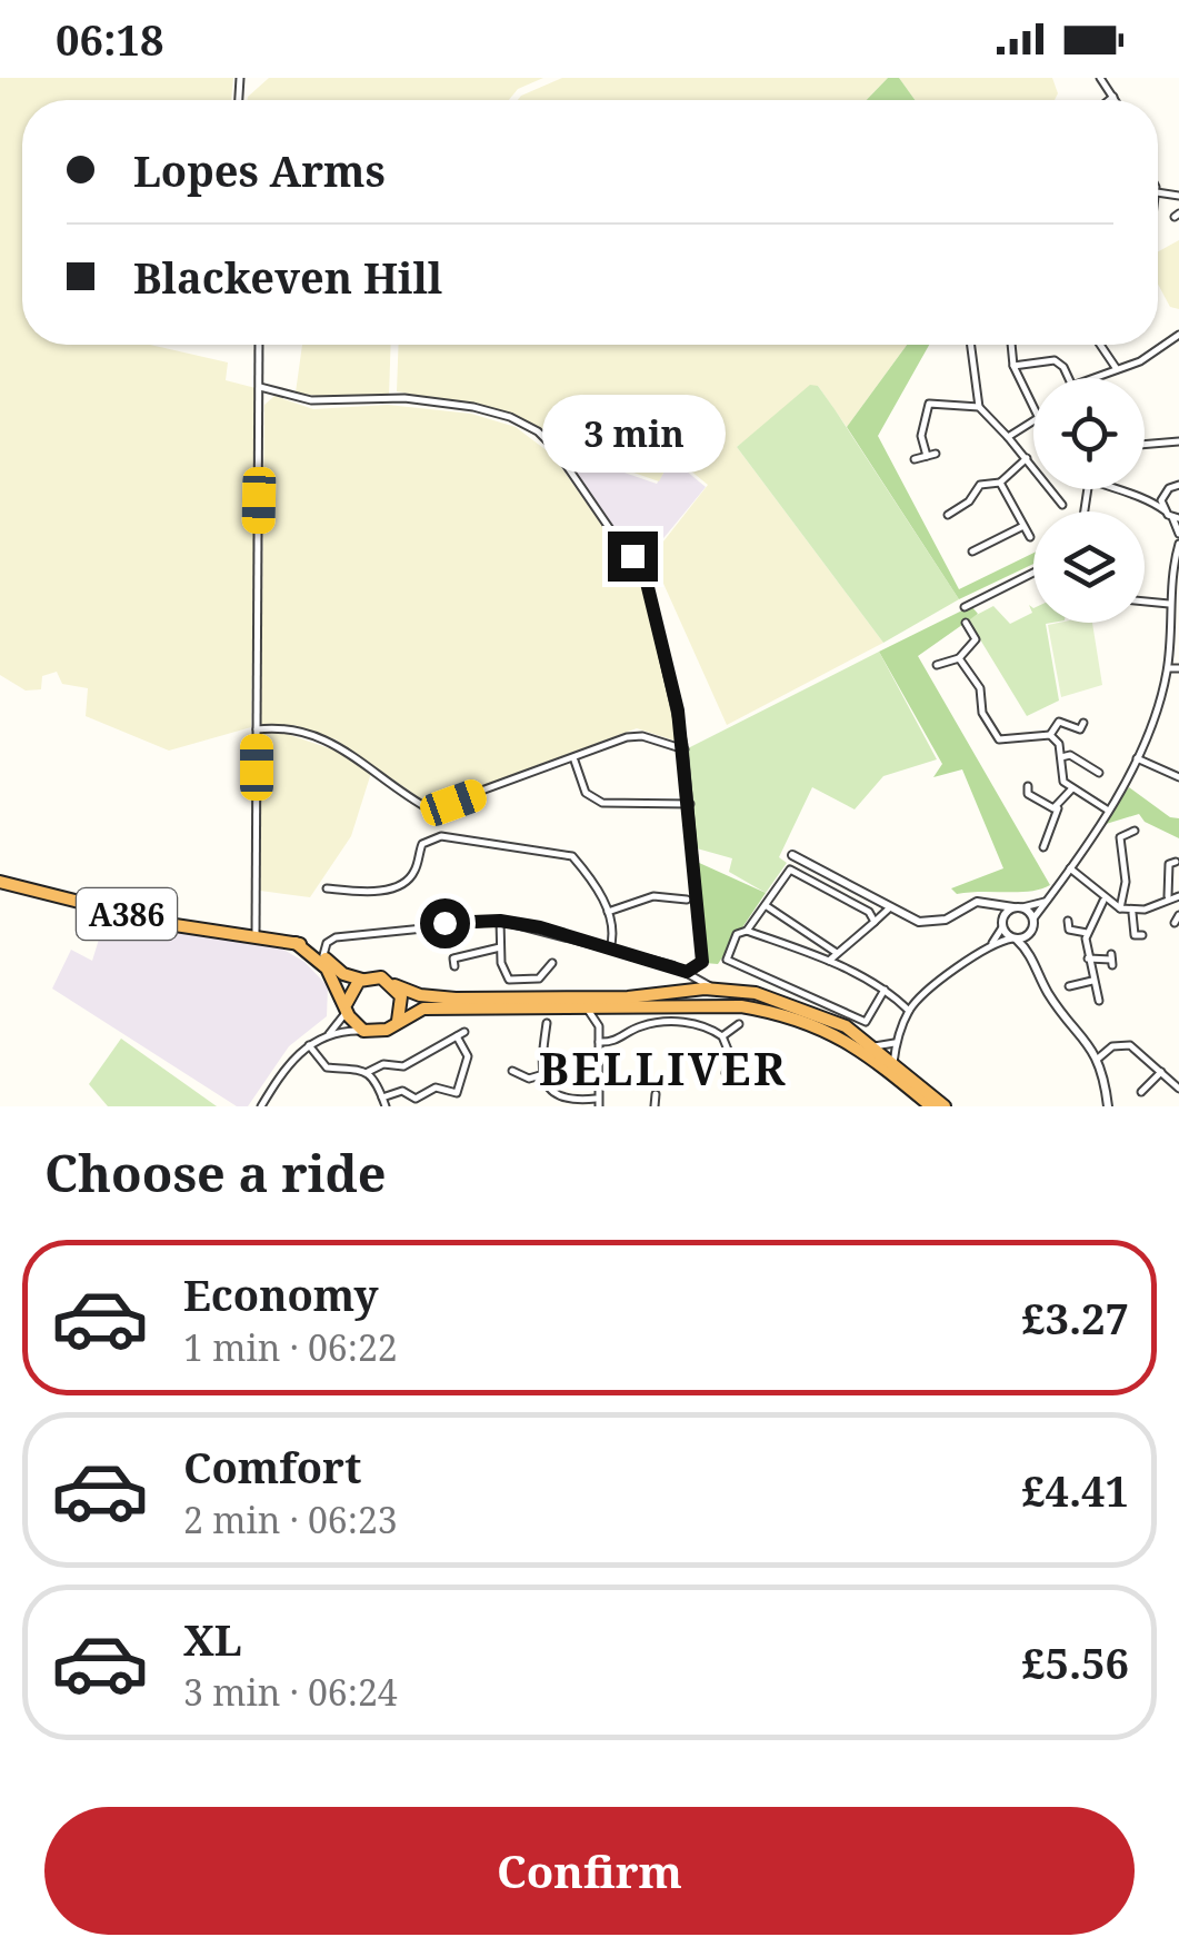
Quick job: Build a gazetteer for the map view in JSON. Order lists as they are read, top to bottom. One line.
{"streets":{"highway":["A386"]},"districts":["BELLIVER"],"page":{"status":"06:18","banner":["Lopes Arms","Blackeven Hill"],"bubble":"3 min","heading":"Choose a ride","list":[{"name":"Economy","note":"1 min · 06:22","value":"£3.27"},{"name":"Comfort","note":"2 min · 06:23","value":"£4.41"},{"name":"XL","note":"3 min · 06:24","value":"£5.56"}],"buttons":"Confirm"}}
